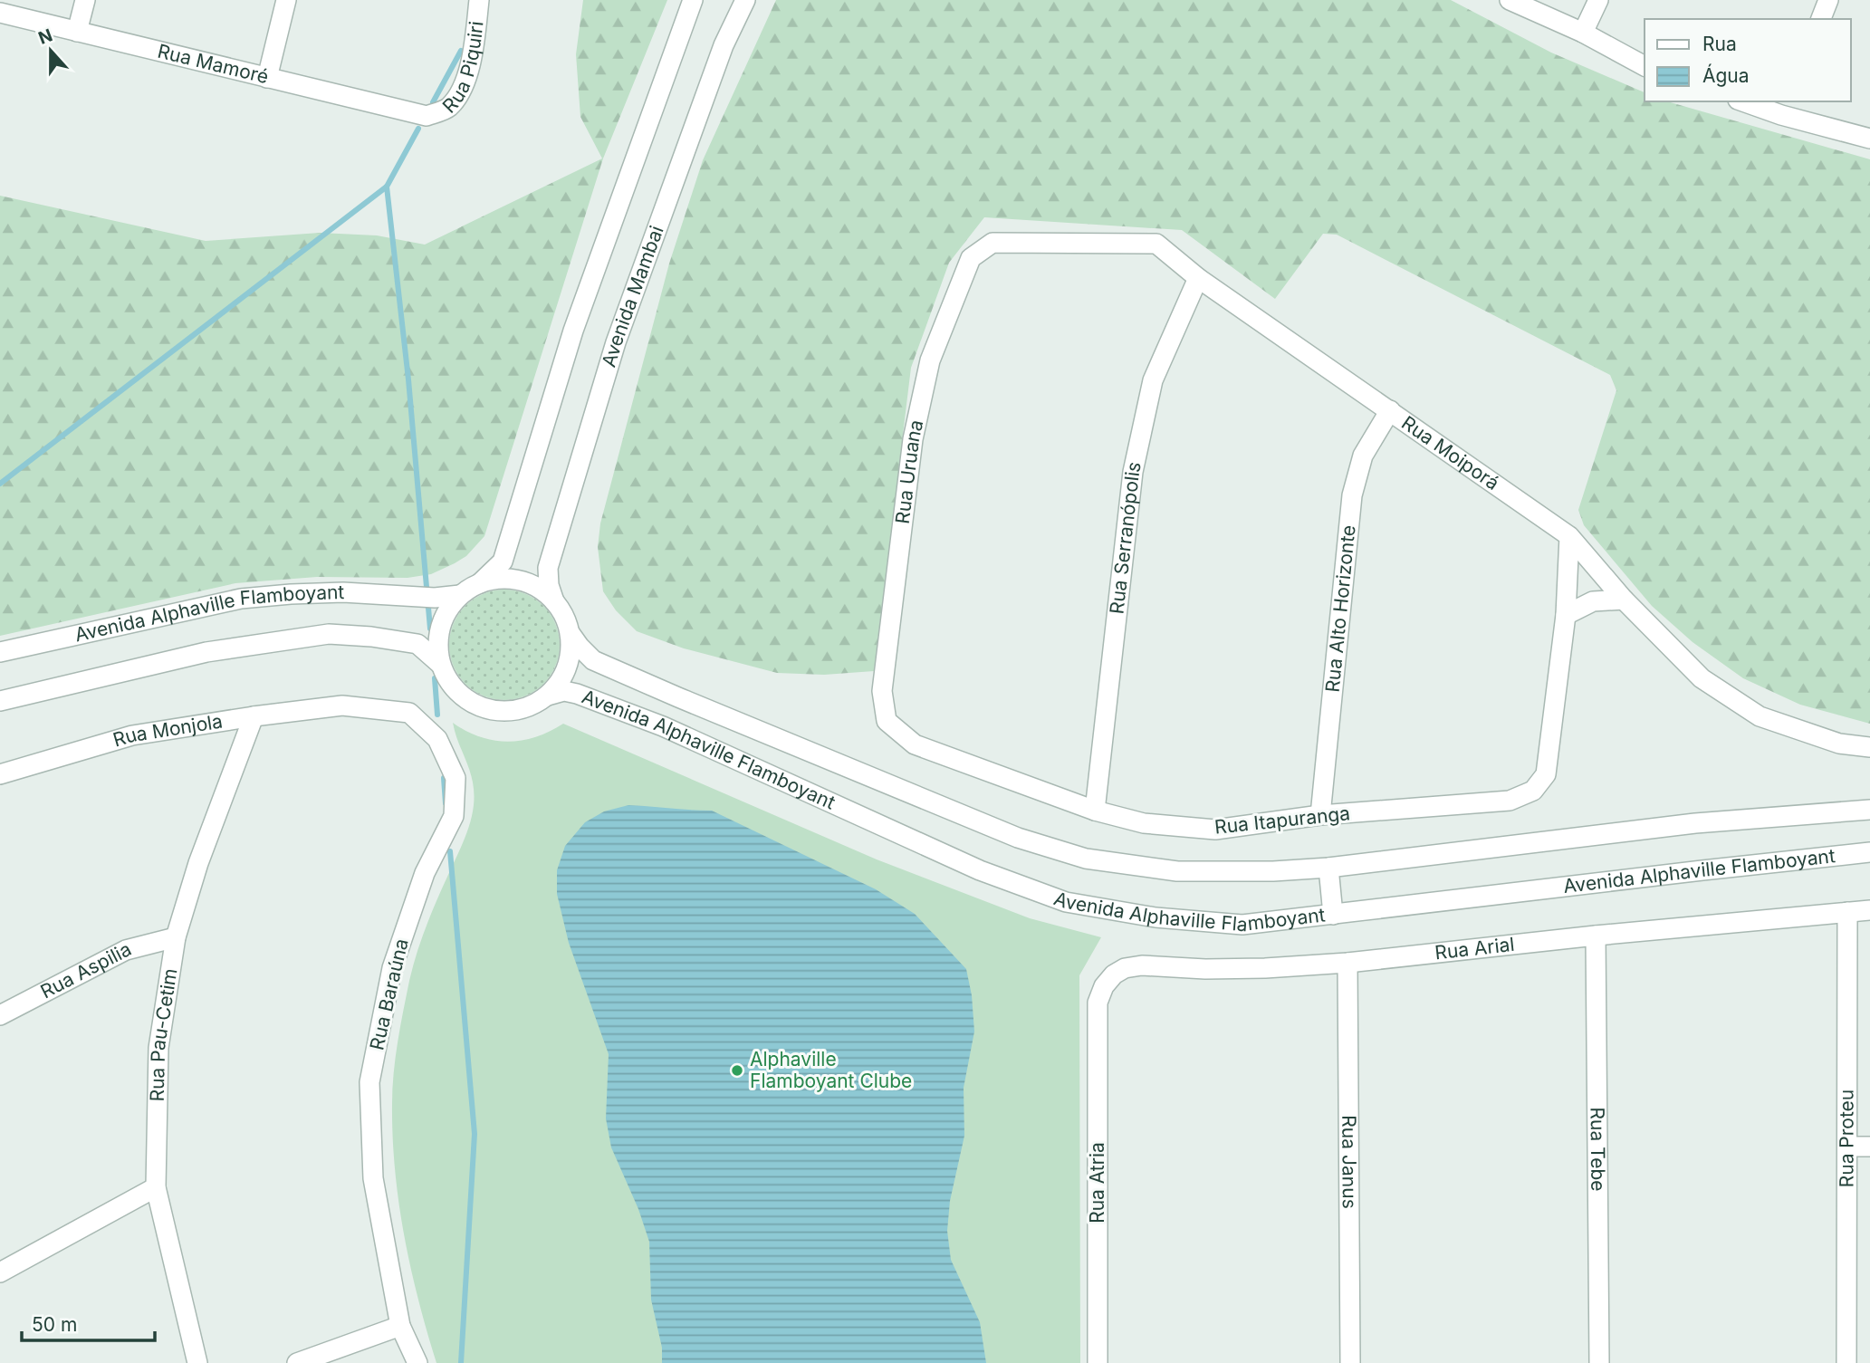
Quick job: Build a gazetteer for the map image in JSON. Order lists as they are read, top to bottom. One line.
{"streets":{"street":["Rua Piquiri","Rua Mamoré","Avenida Mambai","Rua Moiporá","Rua Uruana","Rua Serranópolis","Rua Alto Horizonte","Avenida Alphaville Flamboyant","Rua Monjola","Rua Itapuranga","Rua Arial","Rua Aspilia","Rua Baraúna","Rua Pau-Cetim","Rua Proteu","Rua Tebe","Rua Janus","Rua Atria"]},"crossings":[["Rua Piquiri","Rua Mamoré"],["Avenida Mambai","Avenida Alphaville Flamboyant"],["Rua Moiporá","Rua Uruana"],["Rua Moiporá","Rua Serranópolis"],["Rua Moiporá","Rua Alto Horizonte"],["Rua Uruana","Rua Itapuranga"],["Rua Serranópolis","Rua Itapuranga"],["Rua Alto Horizonte","Rua Itapuranga"],["Rua Monjola","Rua Baraúna"],["Rua Monjola","Rua Pau-Cetim"],["Rua Arial","Rua Proteu"],["Rua Arial","Rua Tebe"],["Rua Arial","Rua Janus"],["Rua Arial","Rua Atria"],["Rua Aspilia","Rua Pau-Cetim"]],"places":["Alphaville Flamboyant Clube"],"legend":["Rua","Água"],"scale_bar":"50 m","north":"top"}
